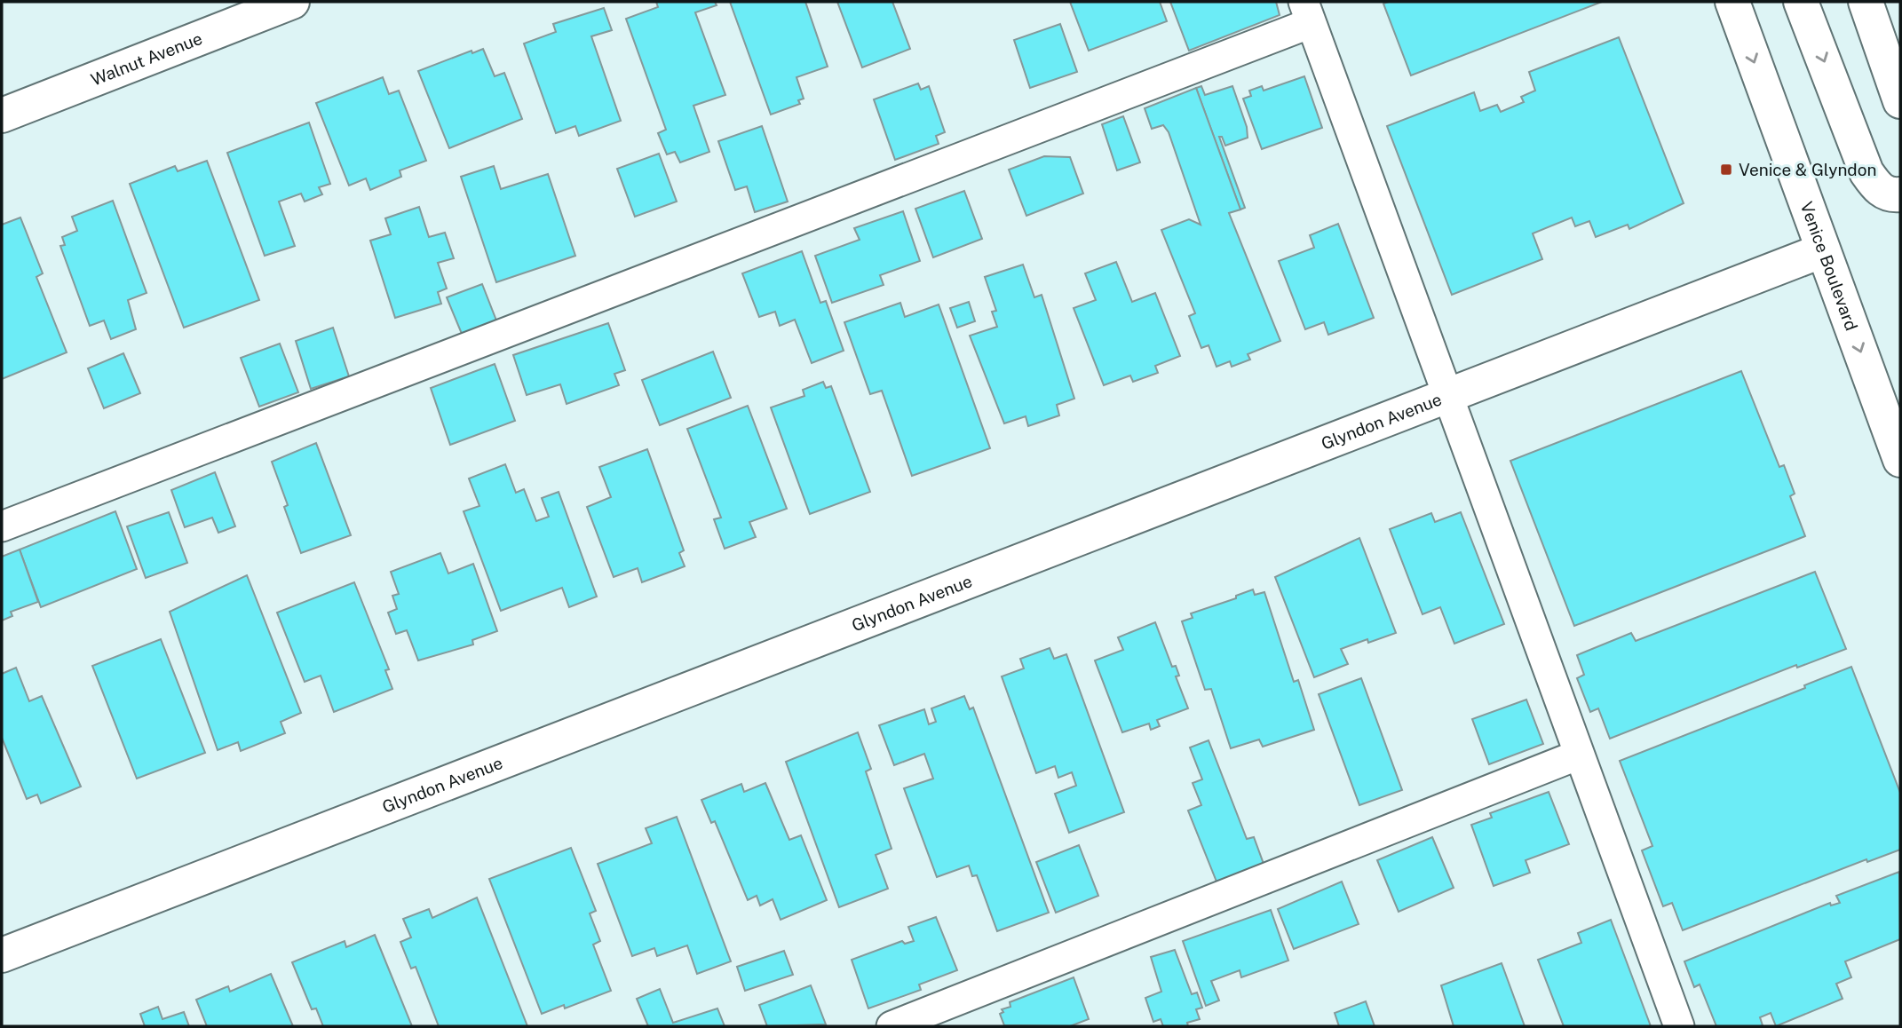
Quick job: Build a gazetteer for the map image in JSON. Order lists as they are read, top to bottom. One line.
{"streets":{"street":["Walnut Avenue","Venice Boulevard","Glyndon Avenue"]},"crossings":[["Venice Boulevard","Glyndon Avenue"]],"places":{"transit":["Venice & Glyndon"]}}
